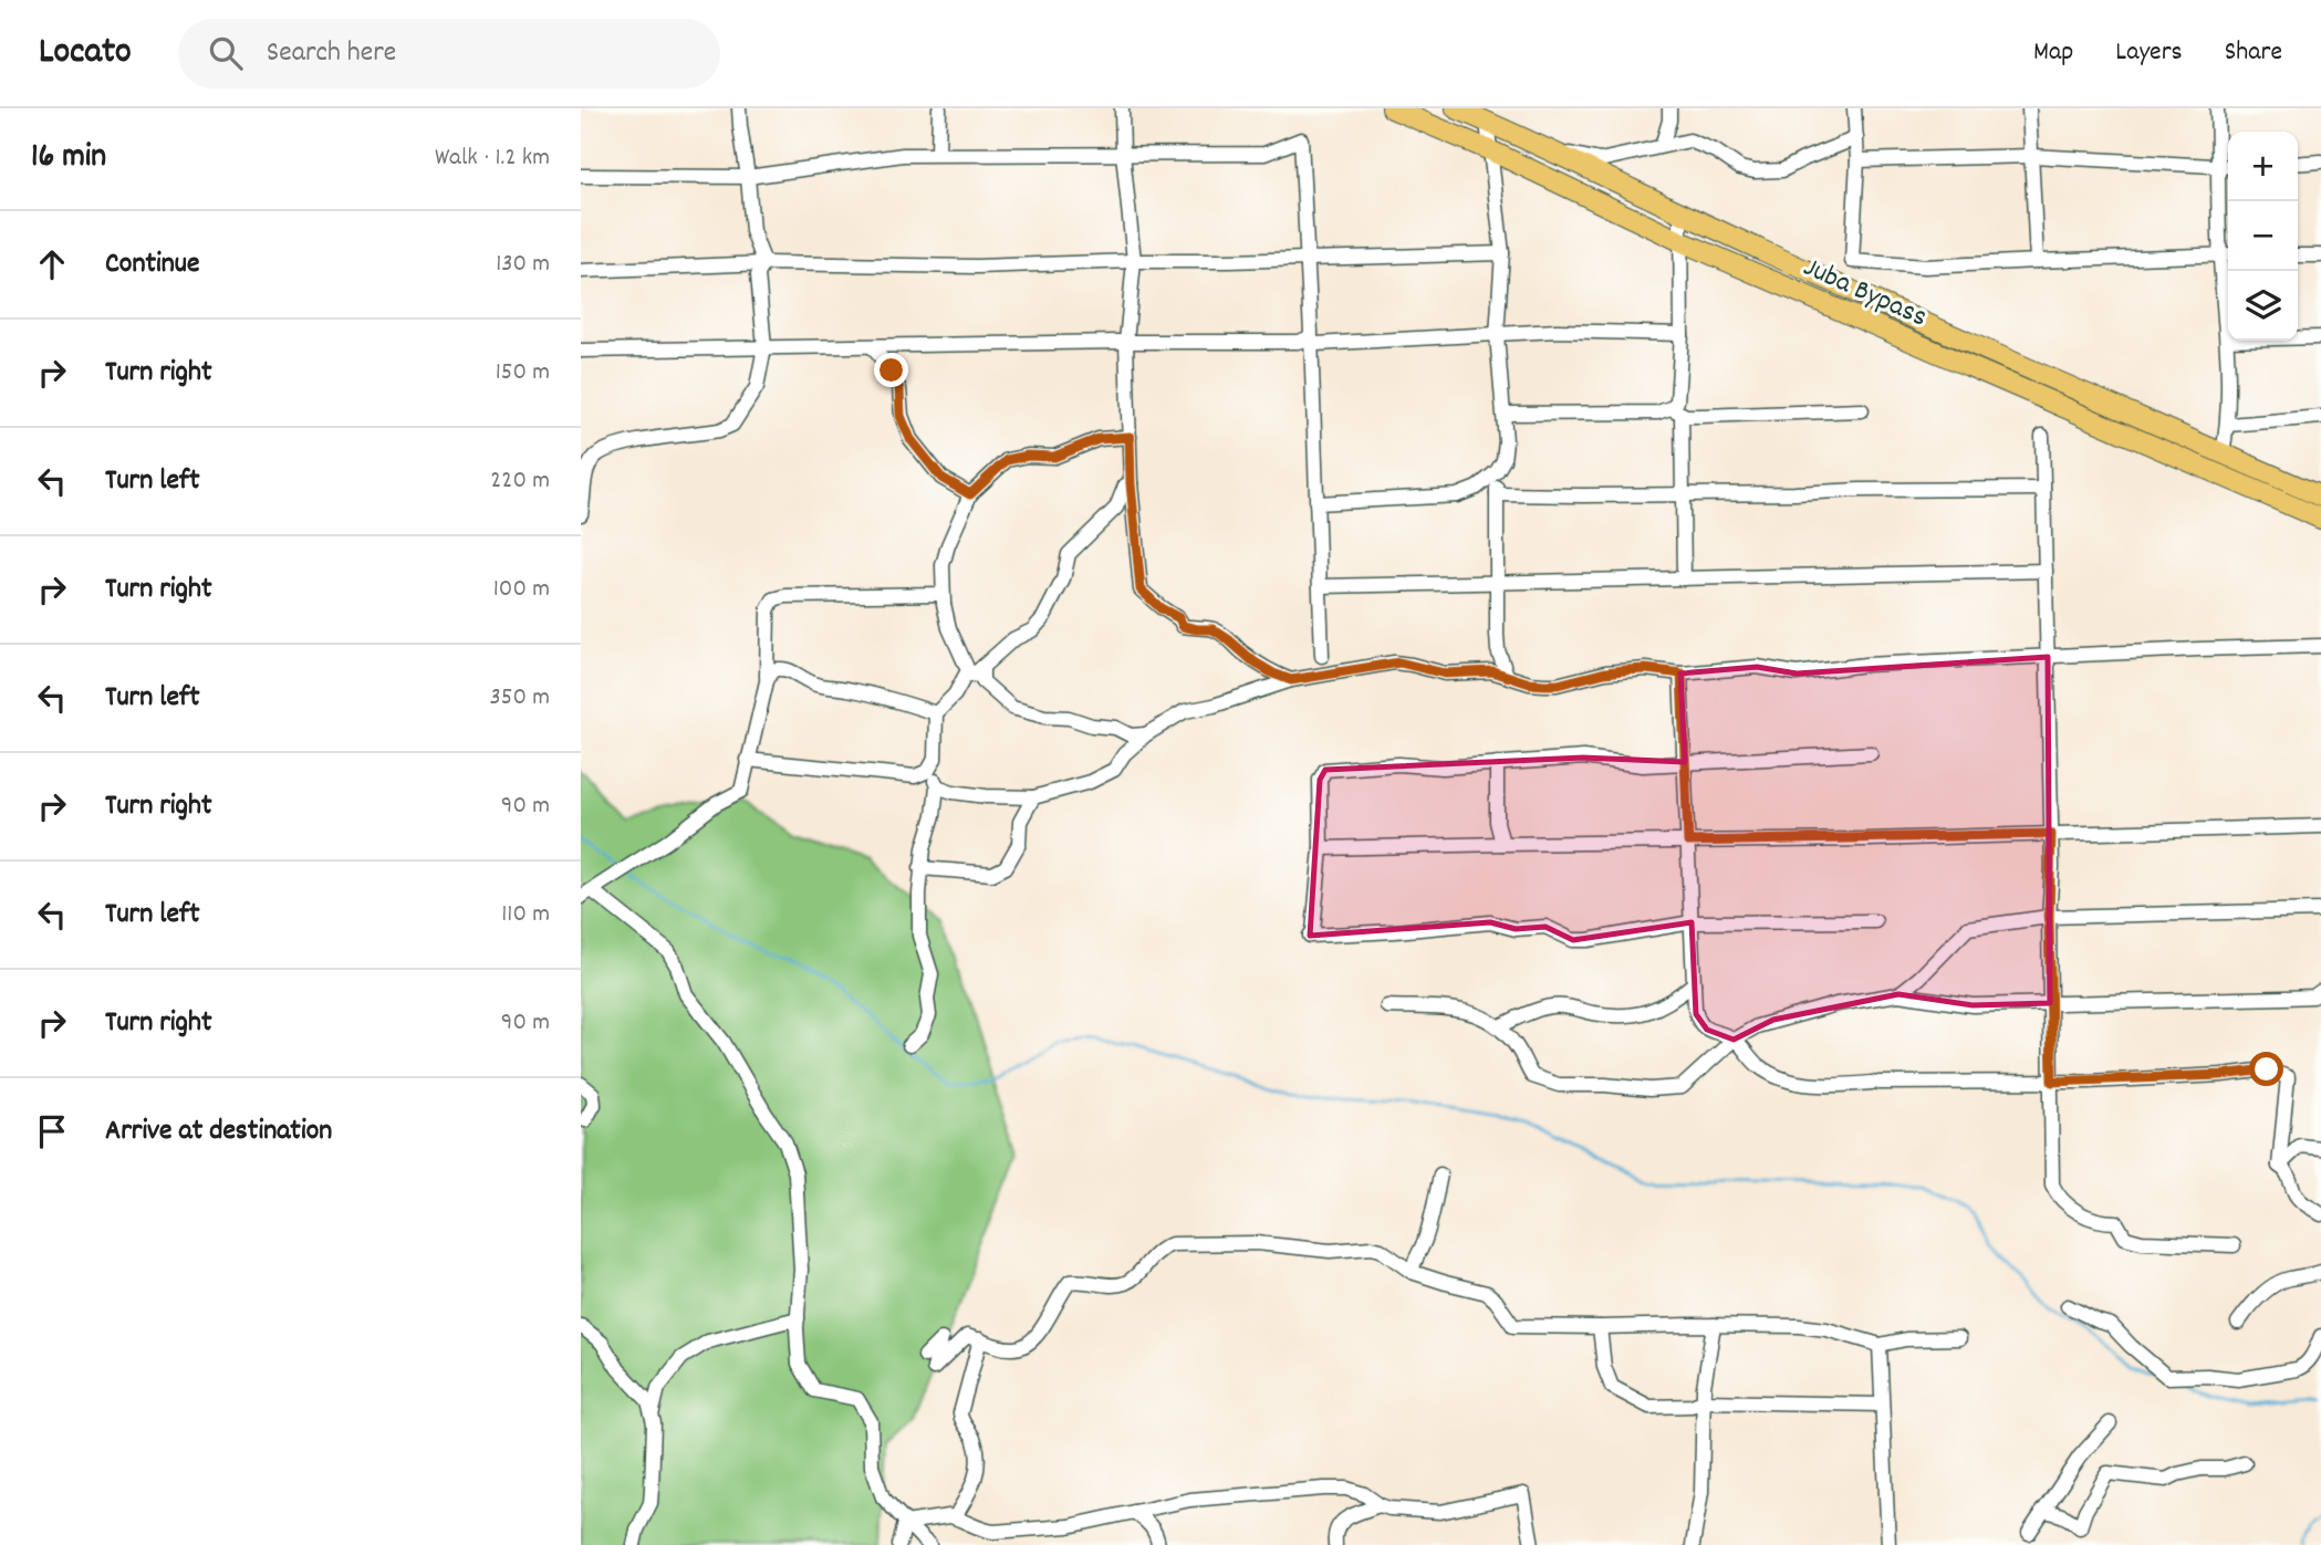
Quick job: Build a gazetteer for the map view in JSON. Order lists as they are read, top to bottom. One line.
{"streets":{"main road":["Juba Bypass"]},"page":{"header":"Locato","search":"Search here","nav":["Map","Layers","Share"],"heading":["16 min","Walk · 1.2 km"],"map_buttons":["+","−"],"list":[["Continue","130 m"],["Turn right","150 m"],["Turn left","220 m"],["Turn right","100 m"],["Turn left","350 m"],["Turn right","90 m"],["Turn left","110 m"],["Turn right","90 m"],"Arrive at destination"]}}
